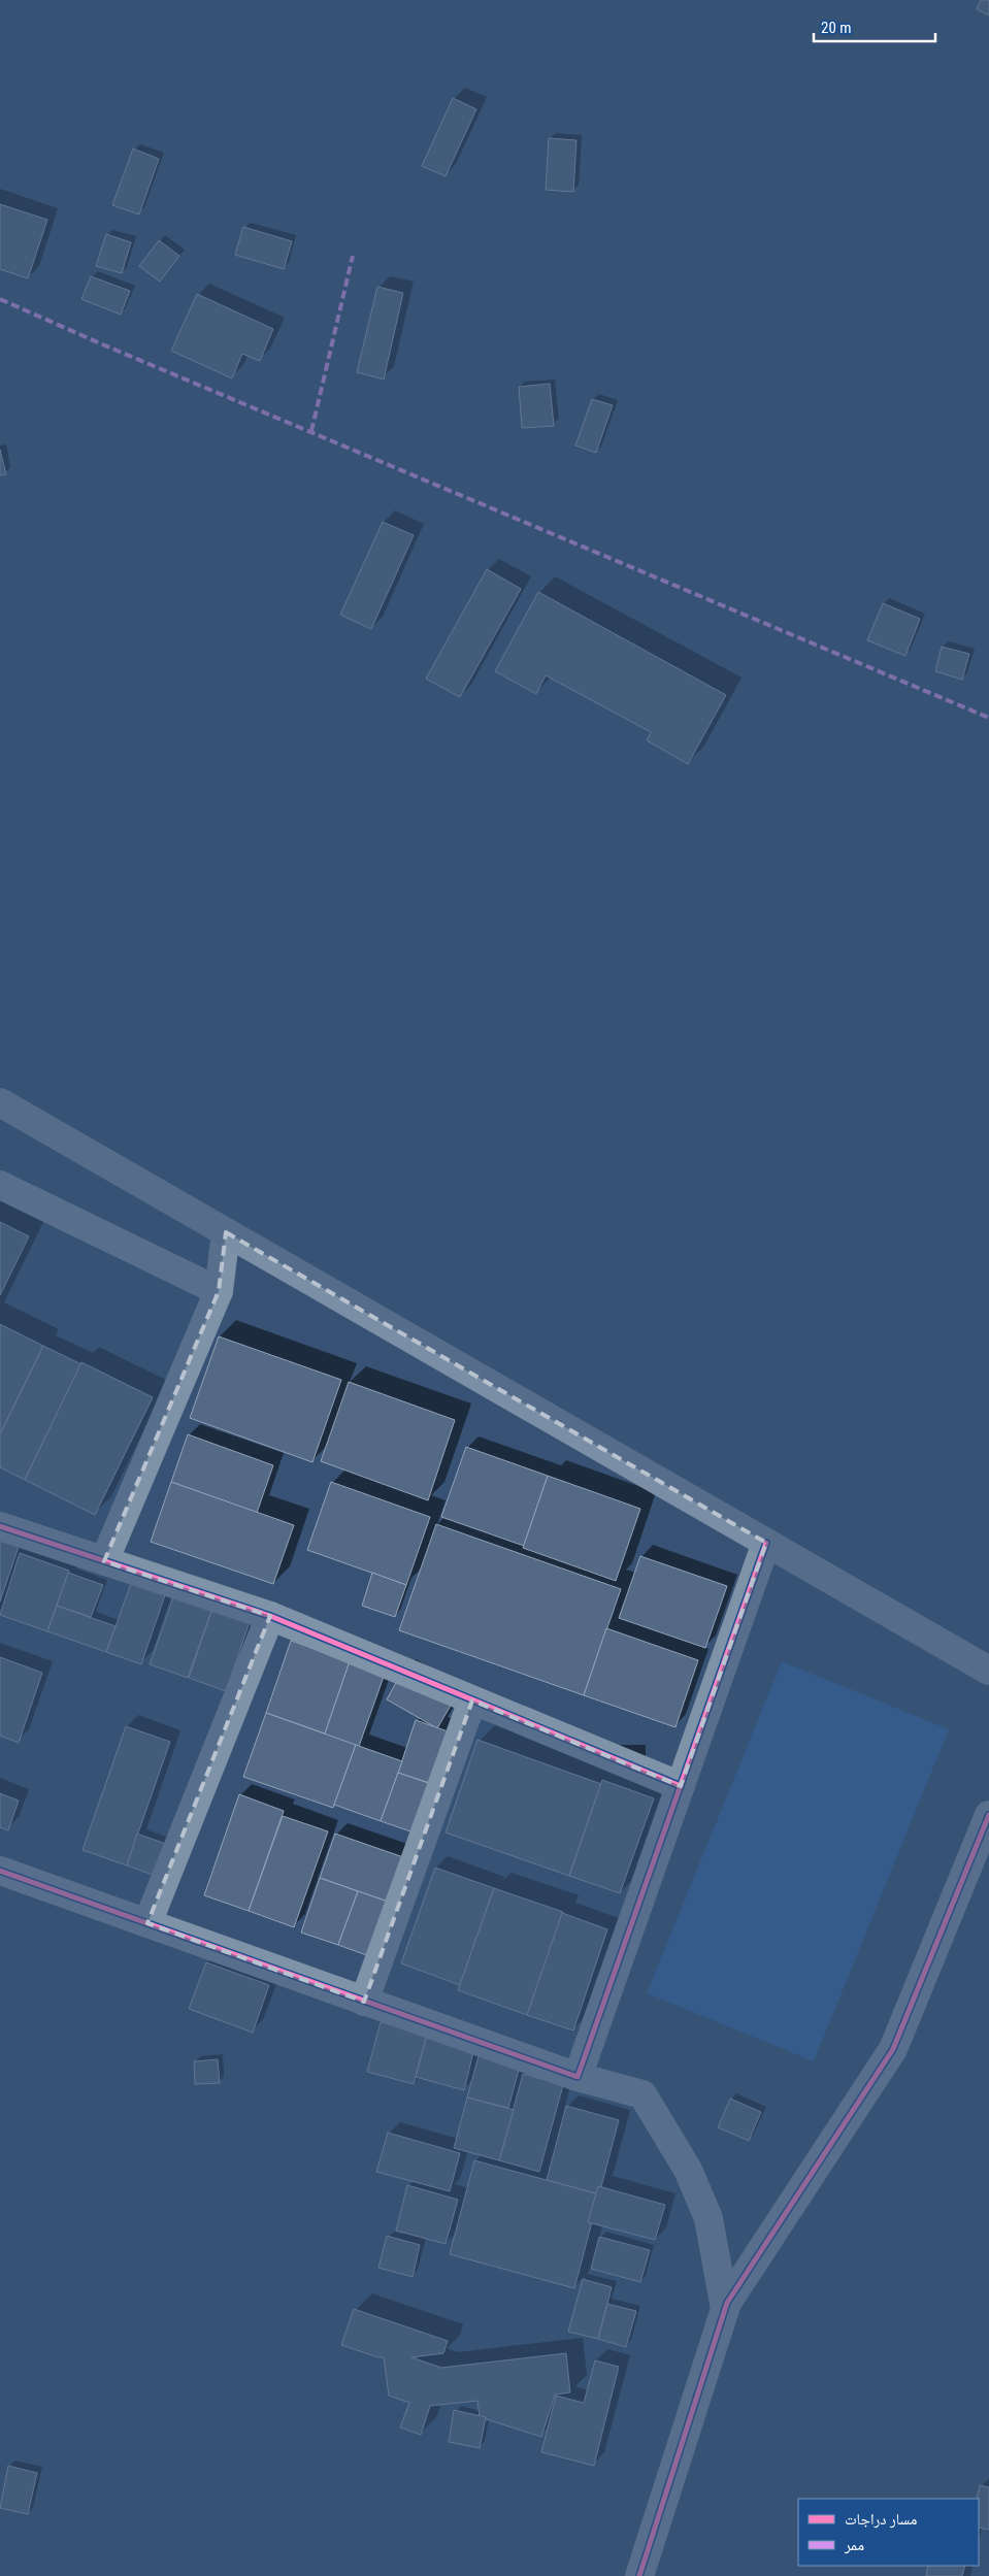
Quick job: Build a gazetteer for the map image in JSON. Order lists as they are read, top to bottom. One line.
{"legend":["مسار دراجات","ممر"],"scale_bar":"20 m"}
